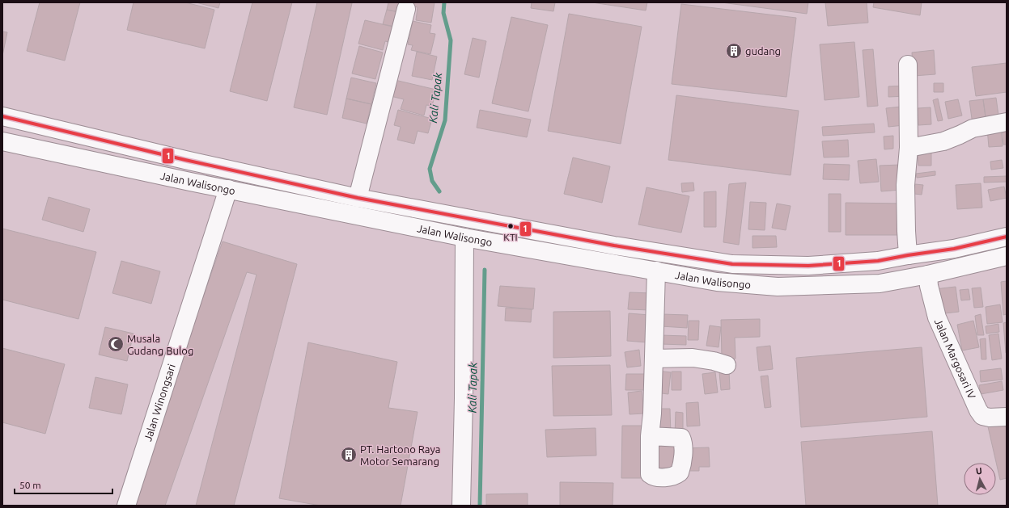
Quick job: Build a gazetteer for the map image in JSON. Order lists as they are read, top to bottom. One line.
{"streets":{"main road":["Jalan Walisongo","Jalan Margosari IV","Jalan Winongsari"]},"crossings":[["Jalan Walisongo","Jalan Margosari IV"],["Jalan Walisongo","Jalan Winongsari"]],"water":["Kali Tapak"],"places":{"building":["gudang","PT. Hartono Raya Motor Semarang"],"other":["KTI"],"mosque":["Musala Gudang Bulog"]},"lines":["transit line 1"],"scale_bar":"50 m","north":"top"}
